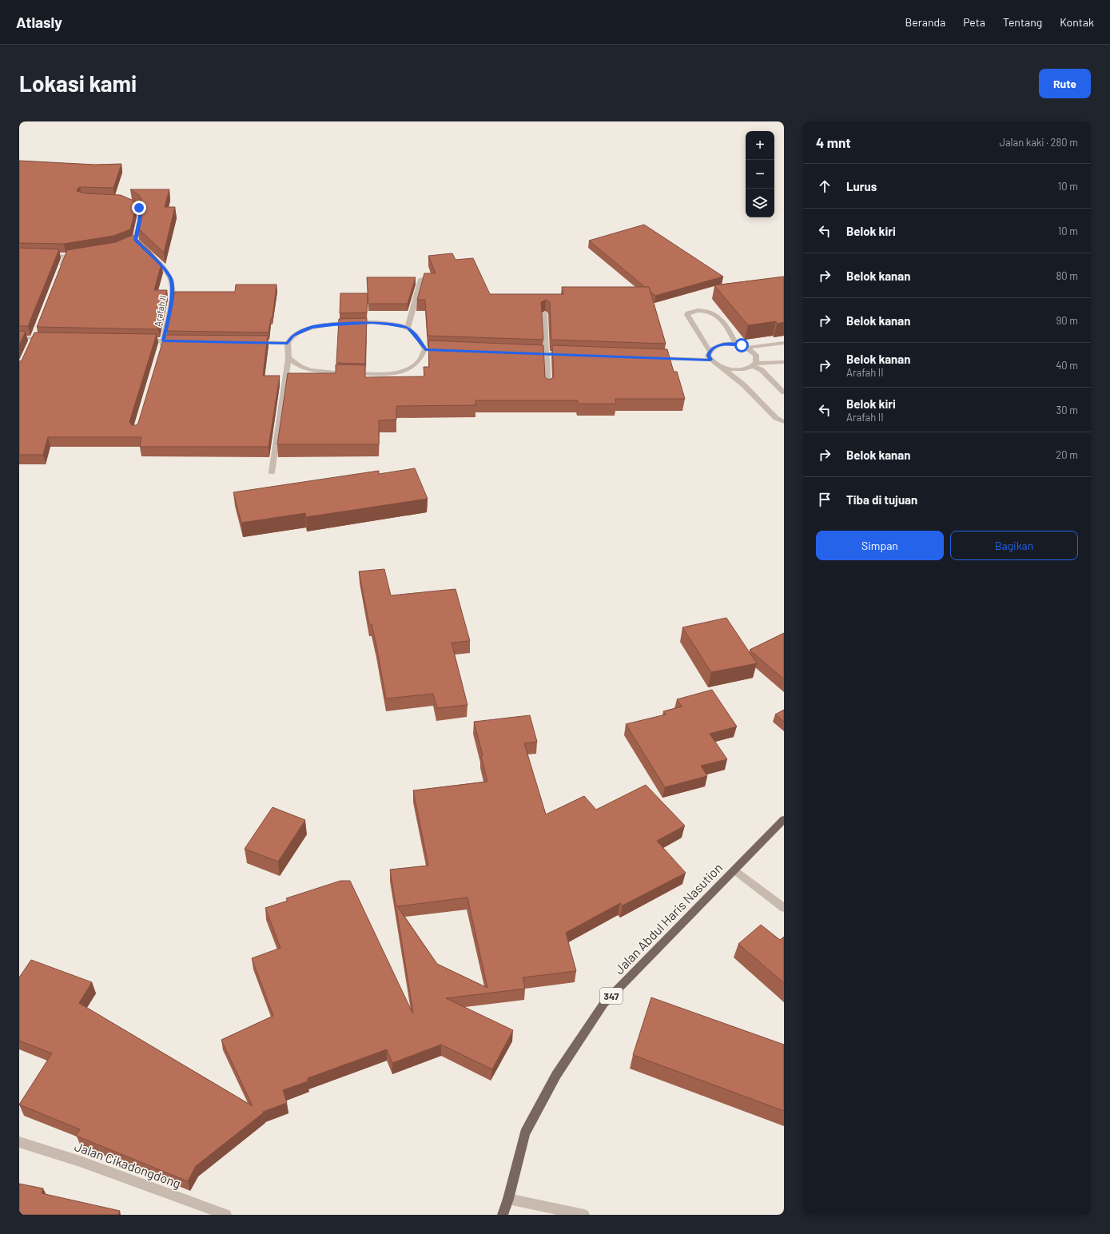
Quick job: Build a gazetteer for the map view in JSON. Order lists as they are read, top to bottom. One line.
{"streets":{"main road":["Jalan Abdul Haris Nasution","347"],"street":["Arafah II","Jalan Cikadongdong"]},"page":{"header":"Atlasly","nav":["Beranda","Peta","Tentang","Kontak"],"buttons":["Rute",["Simpan","Bagikan"]],"title":"Lokasi kami","heading":["4 mnt","Jalan kaki · 280 m"],"map_buttons":["+","−"],"list":[["Lurus","10 m"],["Belok kiri","10 m"],["Belok kanan","80 m"],["Belok kanan","90 m"],["Belok kanan","Arafah II","40 m"],["Belok kiri","Arafah II","30 m"],["Belok kanan","20 m"],"Tiba di tujuan"]}}
